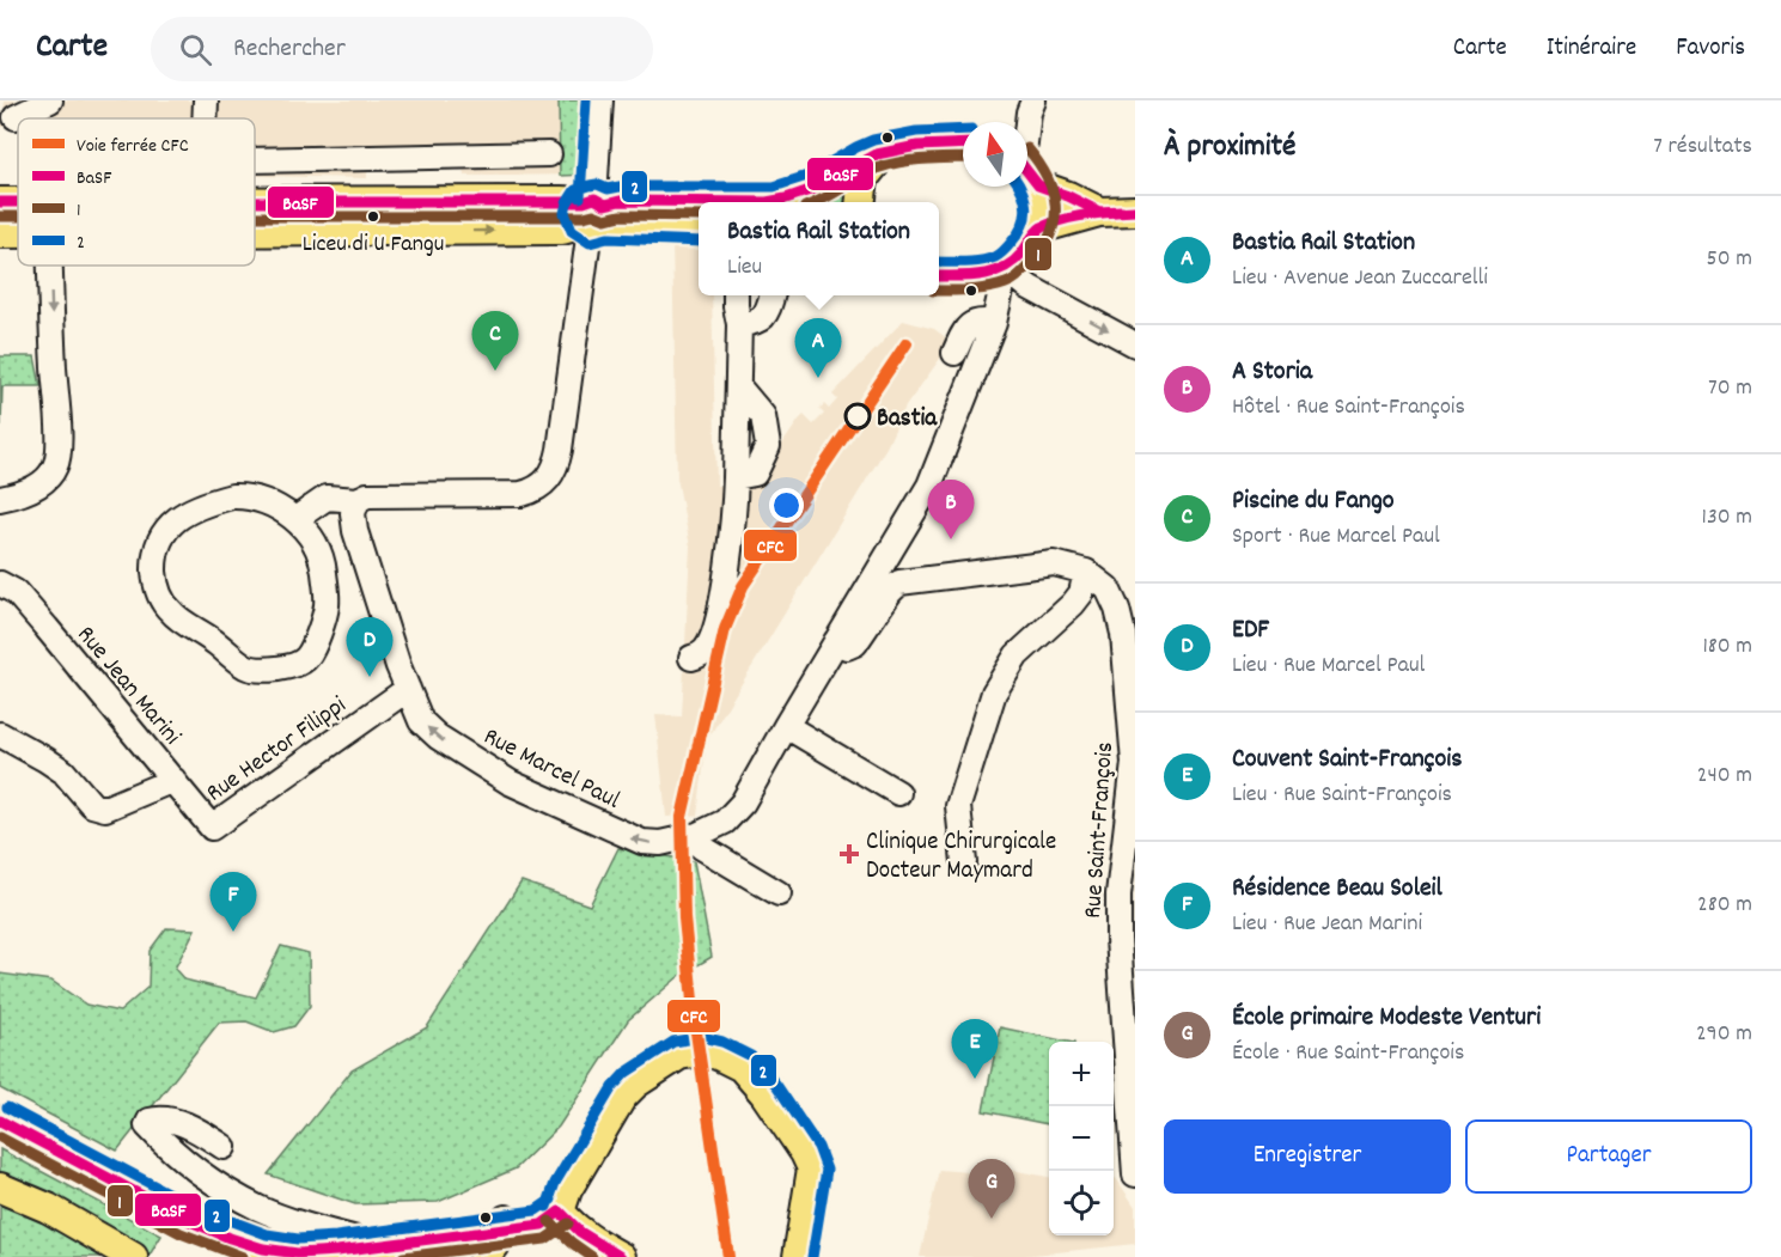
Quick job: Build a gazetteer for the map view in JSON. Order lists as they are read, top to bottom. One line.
{"streets":{"street":["Rue Jean Marini","Rue Hector Filippi","Rue Marcel Paul","Rue Saint-François"]},"crossings":[["Rue Jean Marini","Rue Hector Filippi"],["Rue Hector Filippi","Rue Marcel Paul"]],"places":{"other":["Liceu di U Fangu","Bastia"],"health":["Clinique Chirurgicale Docteur Maymard"]},"lines":["transit line 2","transit line BaSF","transit line 1","rail line CFC"],"legend":["Voie ferrée CFC","BaSF","1","2"],"north":"top","page":{"header":"Carte","search":"Rechercher","nav":["Carte","Itinéraire","Favoris"],"heading":["À proximité","7 résultats"],"list":[{"mark":"A","name":"Bastia Rail Station","note":"Lieu · Avenue Jean Zuccarelli","value":"50 m"},{"mark":"B","name":"A Storia","note":"Hôtel · Rue Saint-François","value":"70 m"},{"mark":"C","name":"Piscine du Fango","note":"Sport · Rue Marcel Paul","value":"130 m"},{"mark":"D","name":"EDF","note":"Lieu · Rue Marcel Paul","value":"180 m"},{"mark":"E","name":"Couvent Saint-François","note":"Lieu · Rue Saint-François","value":"240 m"},{"mark":"F","name":"Résidence Beau Soleil","note":"Lieu · Rue Jean Marini","value":"280 m"},{"mark":"G","name":"École primaire Modeste Venturi","note":"École · Rue Saint-François","value":"290 m"}],"popup":["Bastia Rail Station","Lieu"],"pins":["C","A","B","D","F","E","G"],"map_buttons":["+","−"],"buttons":["Enregistrer","Partager"]}}
